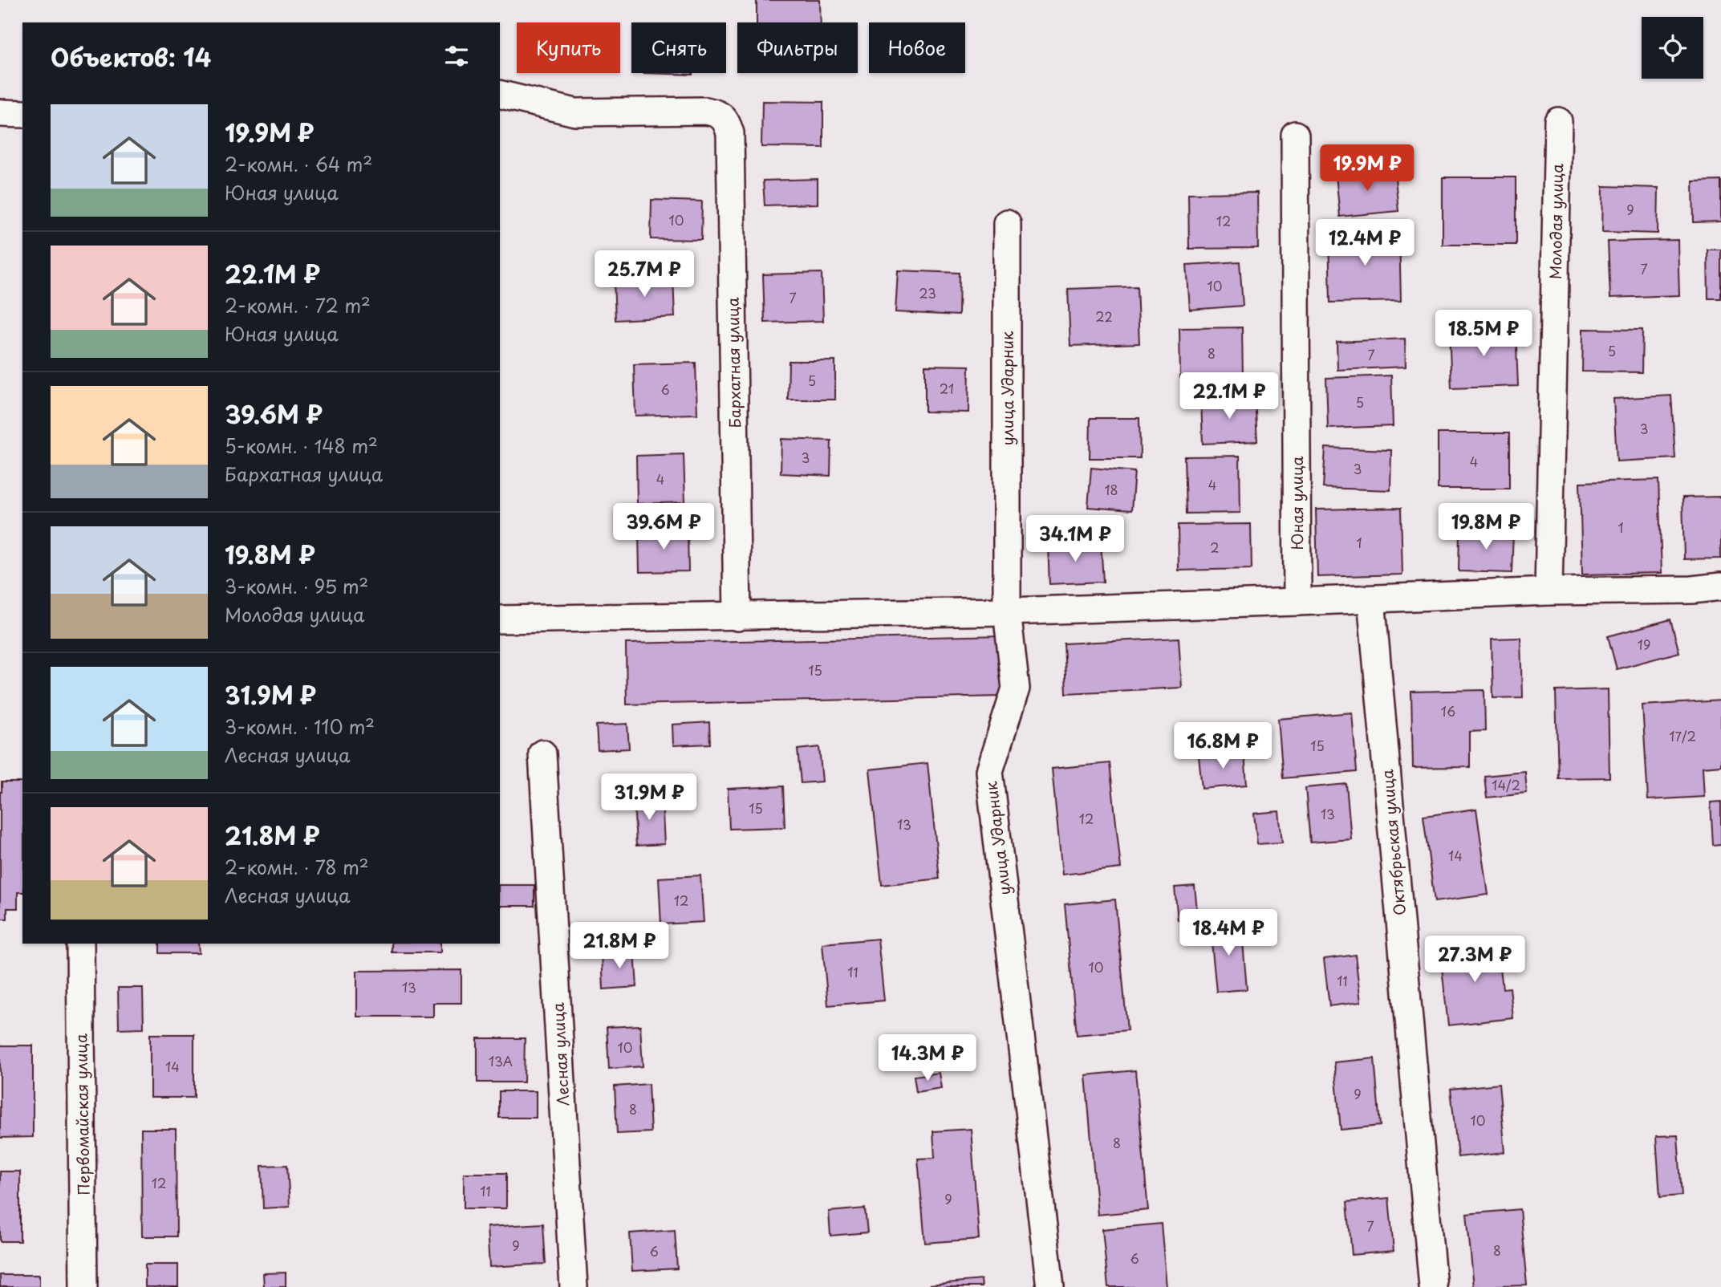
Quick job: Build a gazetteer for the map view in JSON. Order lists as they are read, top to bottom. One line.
{"streets":{"street":["Молодая улица","Бархатная улица","улица Ударник","Юная улица","Октябрьская улица","Лесная улица","Первомайская улица"]},"house_numbers":["9","10","12","7","10","23","7","22","5","8","7","5","21","6","5","3","3","4","3","4","4","18","1","1","2","19","15","16","17/2","15","14/2","15","13","12","13","14","12","10","11","11","13","10","13А","14","9","8","10","8","12","11","9","7","9","8","6","6"],"page":{"chip":["Купить","Снять","Фильтры","Новое"],"heading":"Объектов: 14","list":[{"name":"19.9M ₽","note":"2-комн. · 64 m² · Юная улица"},{"name":"22.1M ₽","note":"2-комн. · 72 m² · Юная улица"},{"name":"39.6M ₽","note":"5-комн. · 148 m² · Бархатная улица"},{"name":"19.8M ₽","note":"3-комн. · 95 m² · Молодая улица"},{"name":"31.9M ₽","note":"3-комн. · 110 m² · Лесная улица"},{"name":"21.8M ₽","note":"2-комн. · 78 m² · Лесная улица"}],"price":["19.9M ₽","12.4M ₽","25.7M ₽","18.5M ₽","22.1M ₽","39.6M ₽","19.8M ₽","34.1M ₽","16.8M ₽","31.9M ₽","18.4M ₽","21.8M ₽","27.3M ₽","14.3M ₽"]}}
